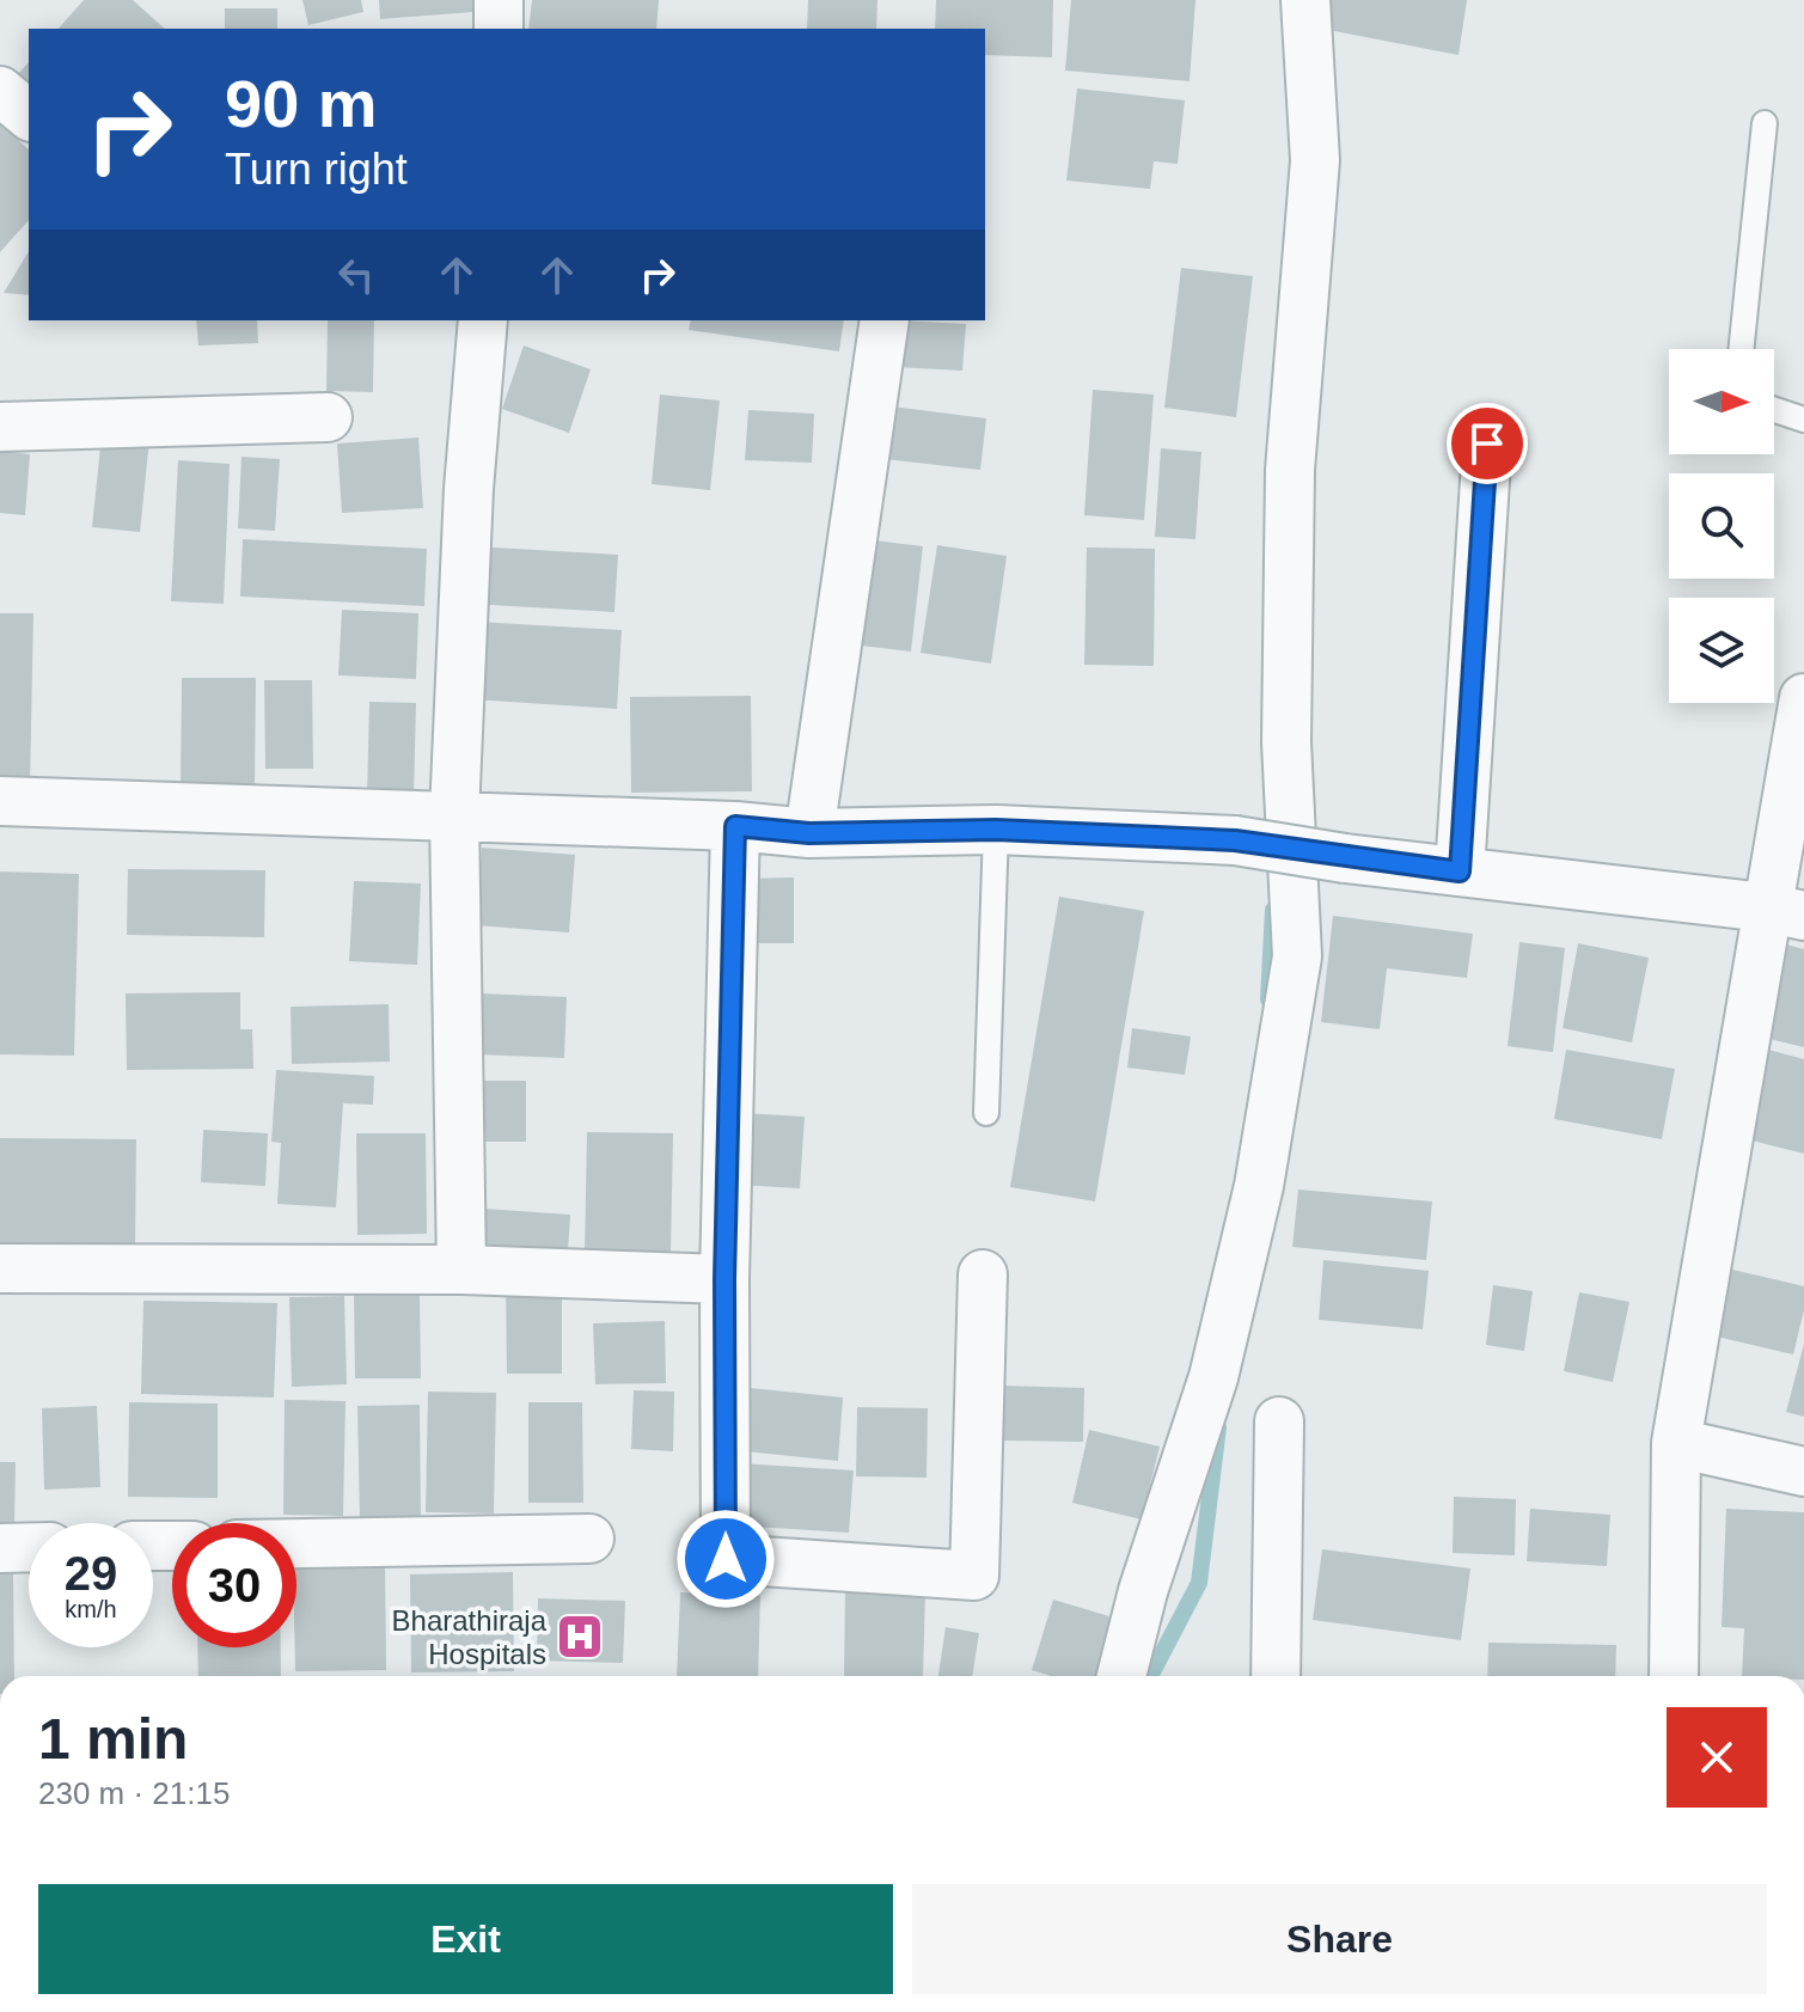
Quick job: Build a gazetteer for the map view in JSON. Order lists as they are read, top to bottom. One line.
{"places":{"hospital":["Bharathiraja Hospitals"]},"north":"right","page":{"turn":["90 m","Turn right"],"speed":"29 km/h","limit":"30","heading":["1 min","230 m · 21:15"],"buttons":["Exit","Share"]}}
